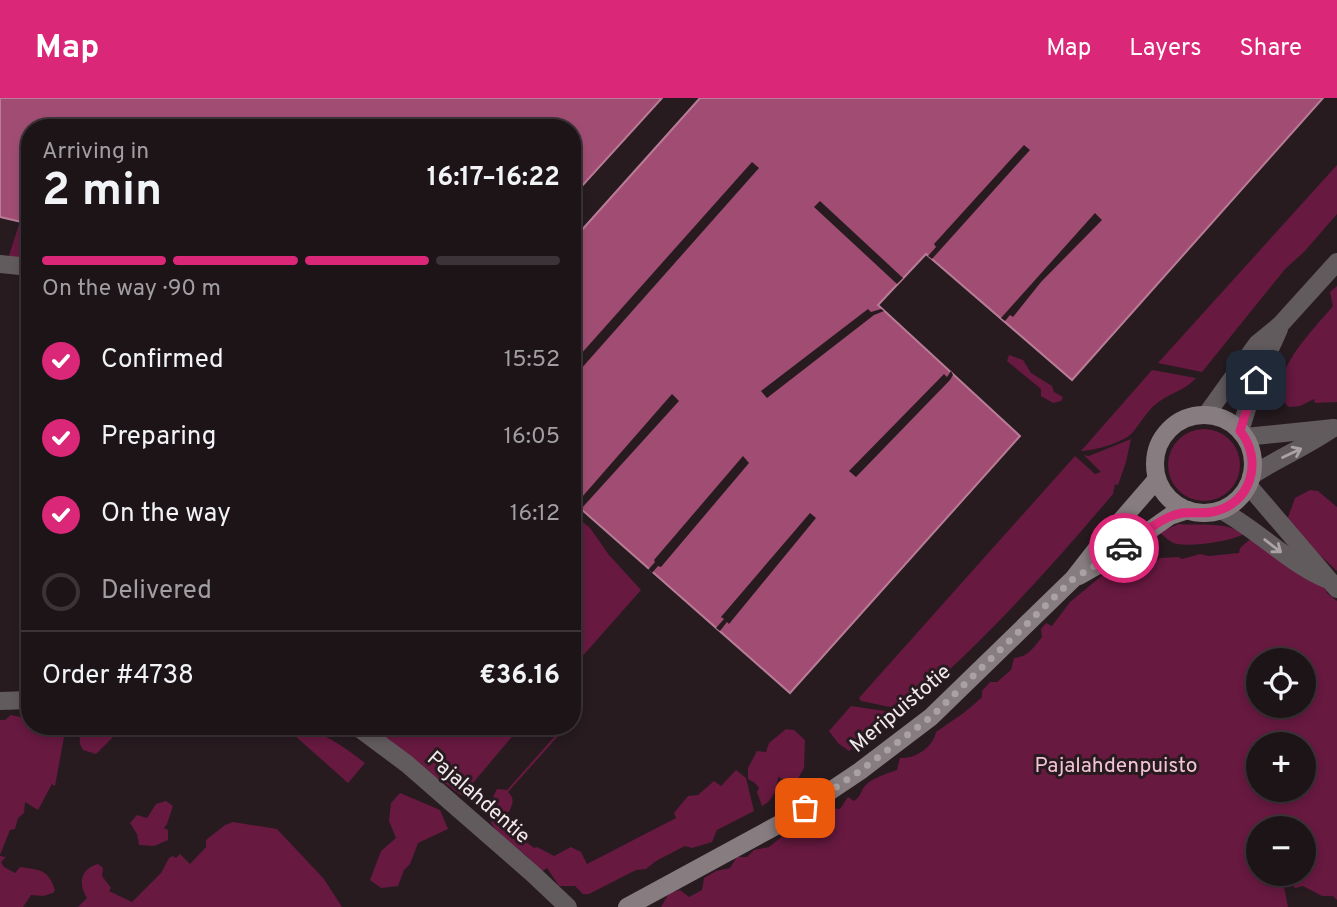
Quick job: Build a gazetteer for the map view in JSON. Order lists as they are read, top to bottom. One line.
{"streets":{"main road":["Meripuistotie"],"street":["Pajalahdentie"]},"parks":["Pajalahdenpuisto"],"page":{"header":"Map","nav":["Map","Layers","Share"],"heading":["2 min","Arriving in","16:17–16:22"],"panel":["Order #4738","€36.16"],"bar":"On the way · 90 m","list":[["Confirmed","15:52"],["Preparing","16:05"],["On the way","16:12"],"Delivered"],"map_buttons":["+","−"]}}
